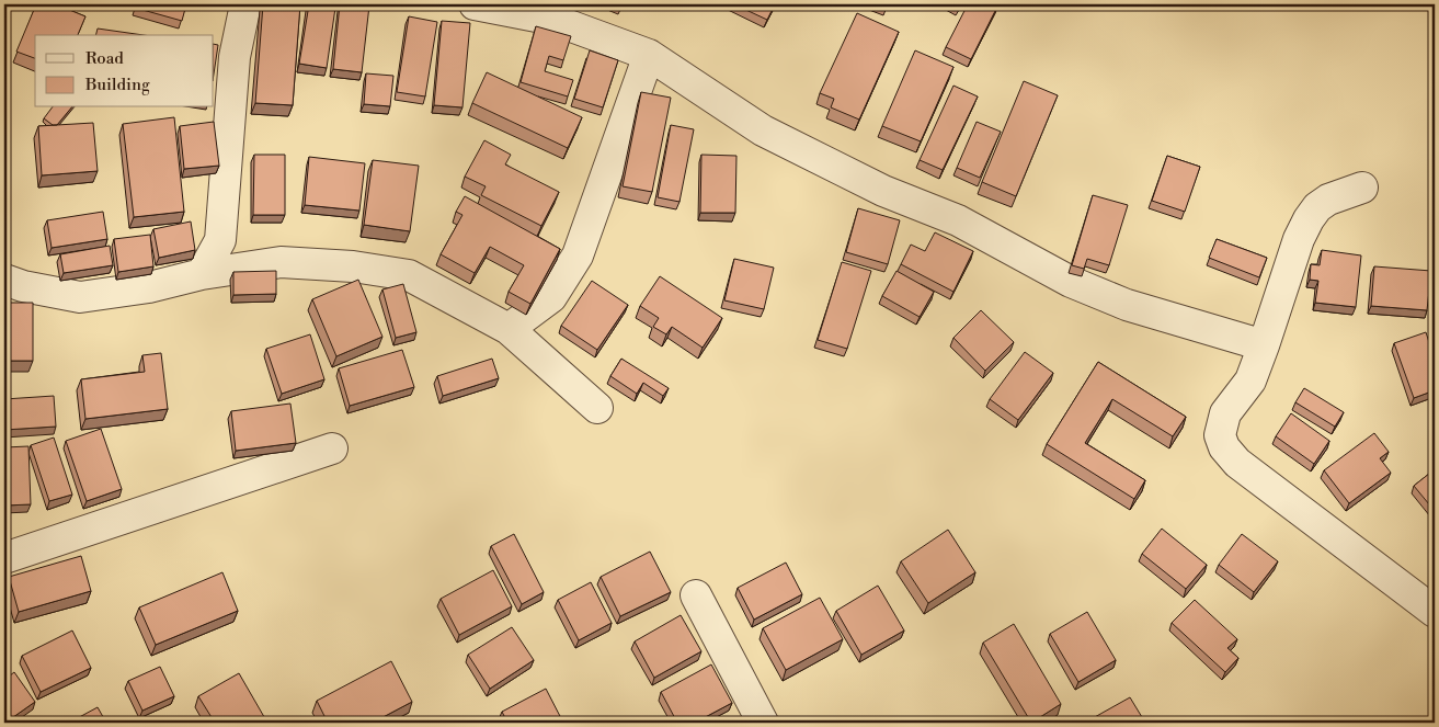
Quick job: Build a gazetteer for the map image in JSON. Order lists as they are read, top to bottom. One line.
{"legend":["Road","Building"]}
